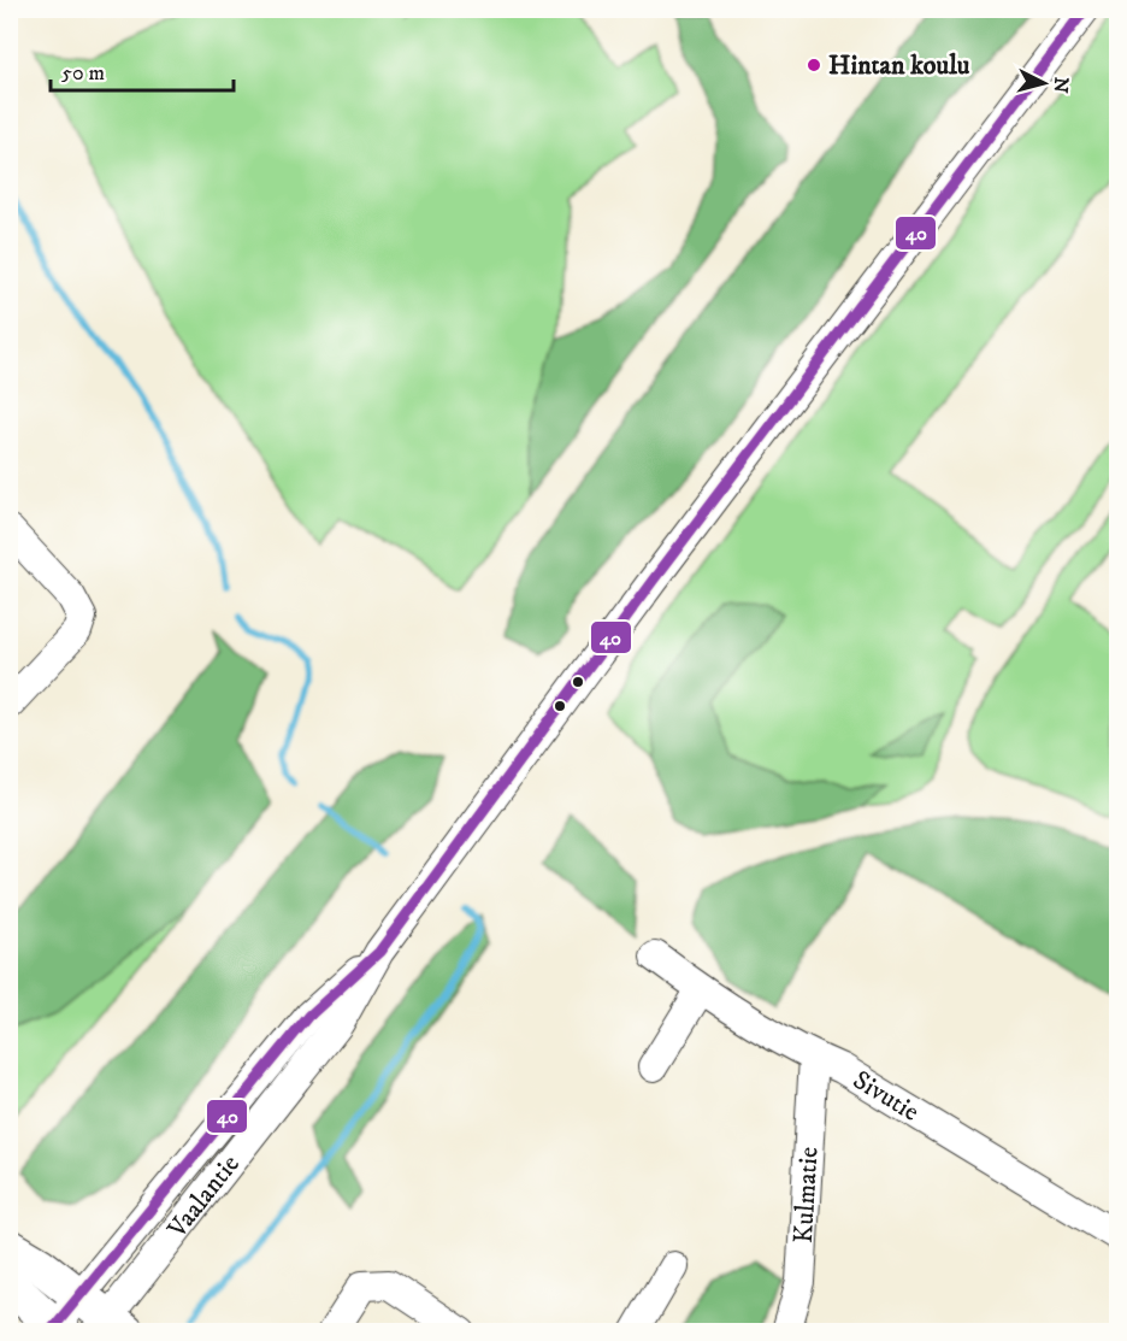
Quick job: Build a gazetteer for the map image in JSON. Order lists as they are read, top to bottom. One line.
{"streets":{"street":["Sivutie","Kulmatie","Vaalantie"]},"crossings":[["Sivutie","Kulmatie"]],"places":["Hintan koulu"],"lines":["transit line 40"],"scale_bar":"50 m","north":"right"}
